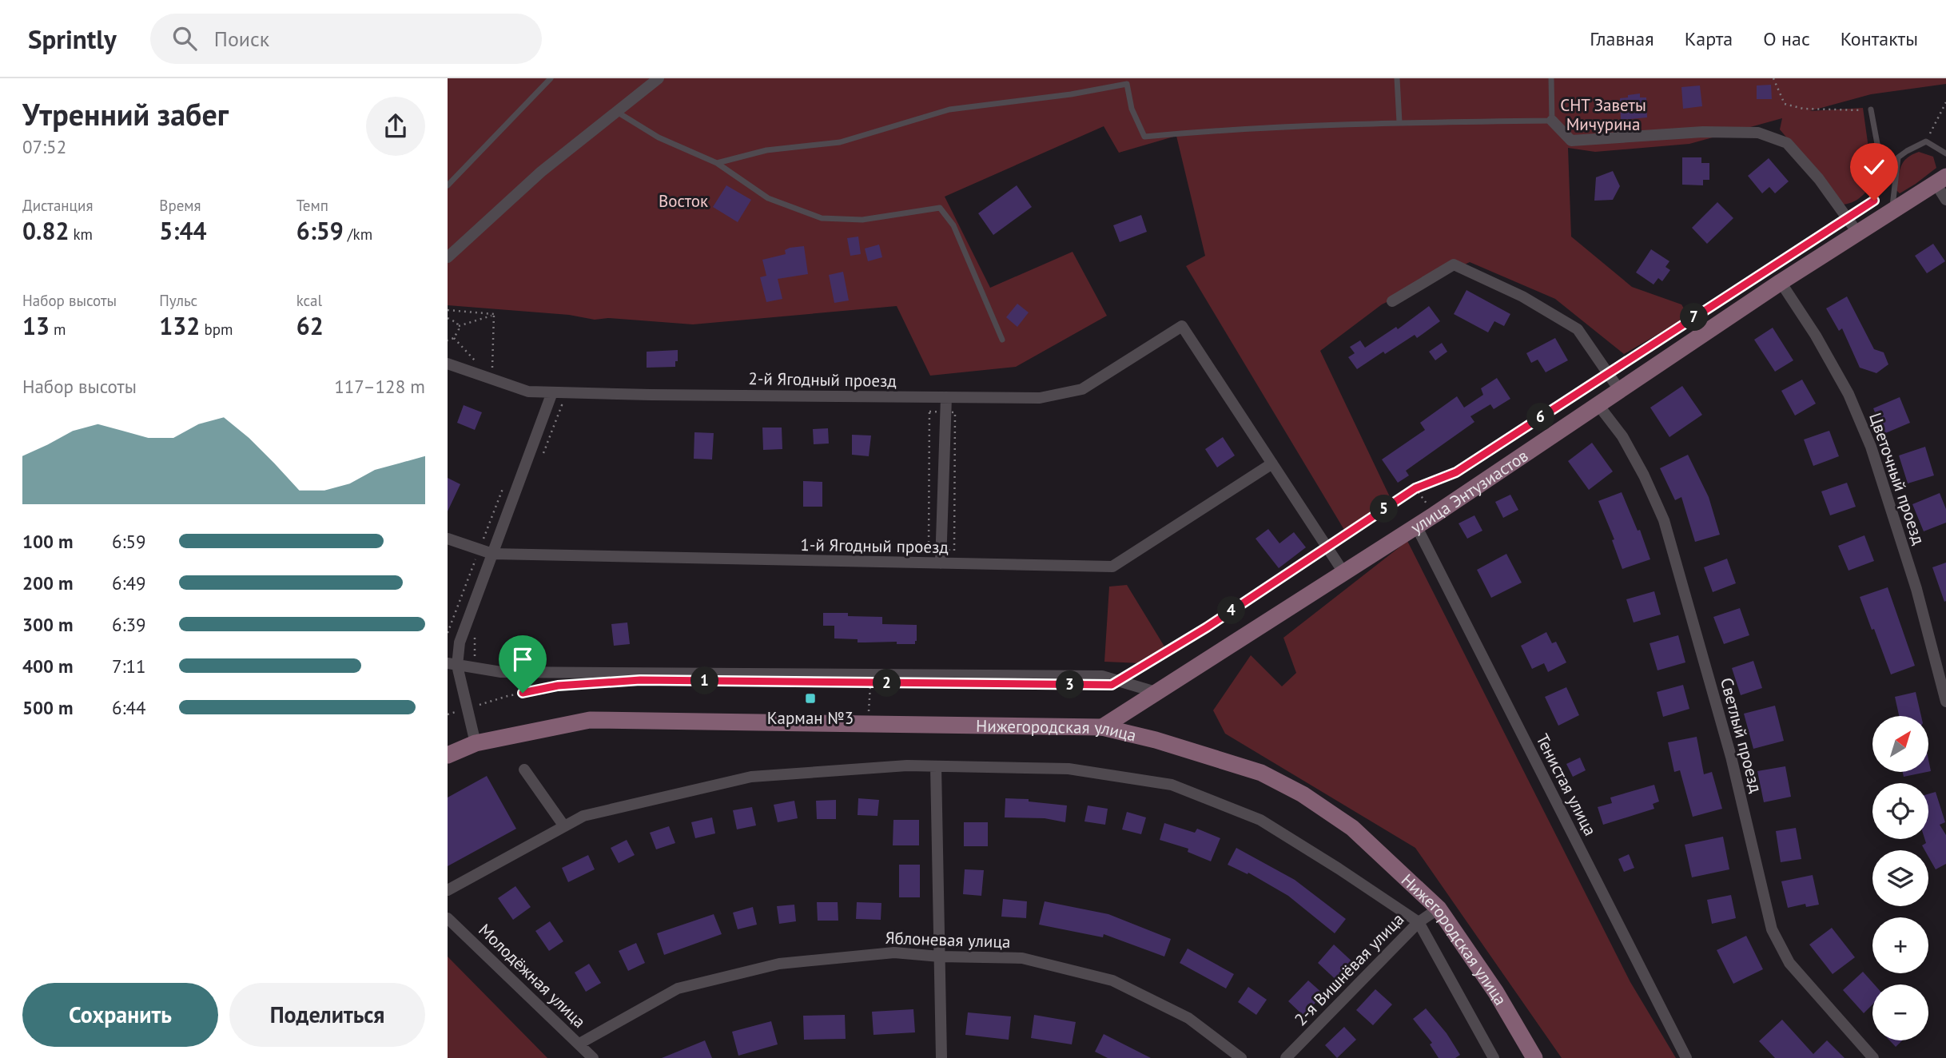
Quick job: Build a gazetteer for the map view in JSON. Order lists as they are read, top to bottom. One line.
{"streets":{"street":["2-й Ягодный проезд","Цветочный проезд","улица Энтузиастов","1-й Ягодный проезд","Нижегородская улица","Светлый проезд","Тенистая улица","Яблоневая улица","2-я Вишнёвая улица","Молодёжная улица"]},"crossings":[["2-й Ягодный проезд","1-й Ягодный проезд"],["Цветочный проезд","улица Энтузиастов"],["улица Энтузиастов","Нижегородская улица"],["улица Энтузиастов","Светлый проезд"],["улица Энтузиастов","Тенистая улица"],["Нижегородская улица","2-я Вишнёвая улица"],["Яблоневая улица","Молодёжная улица"]],"parks":["СНТ Заветы Мичурина","Восток"],"places":{"transit":["Карман №3"]},"north":"top right","page":{"header":"Sprintly","search":"Поиск","nav":["Главная","Карта","О нас","Контакты"],"heading":["Утренний забег","07:52"],"stats":[["Дистанция","0.82 km"],["Время","5:44"],["Темп","6:59 /km"],["Набор высоты","13 m"],["Пульс","132 bpm"],["kcal","62"]],"pins":["7","6","5","4","1","2","3"],"chart":["Набор высоты","117–128 m"],"list":[{"name":"100 m","note":"6:59"},{"name":"200 m","note":"6:49"},{"name":"300 m","note":"6:39"},{"name":"400 m","note":"7:11"},{"name":"500 m","note":"6:44"}],"map_buttons":["+","−"],"buttons":["Сохранить","Поделиться"]}}
